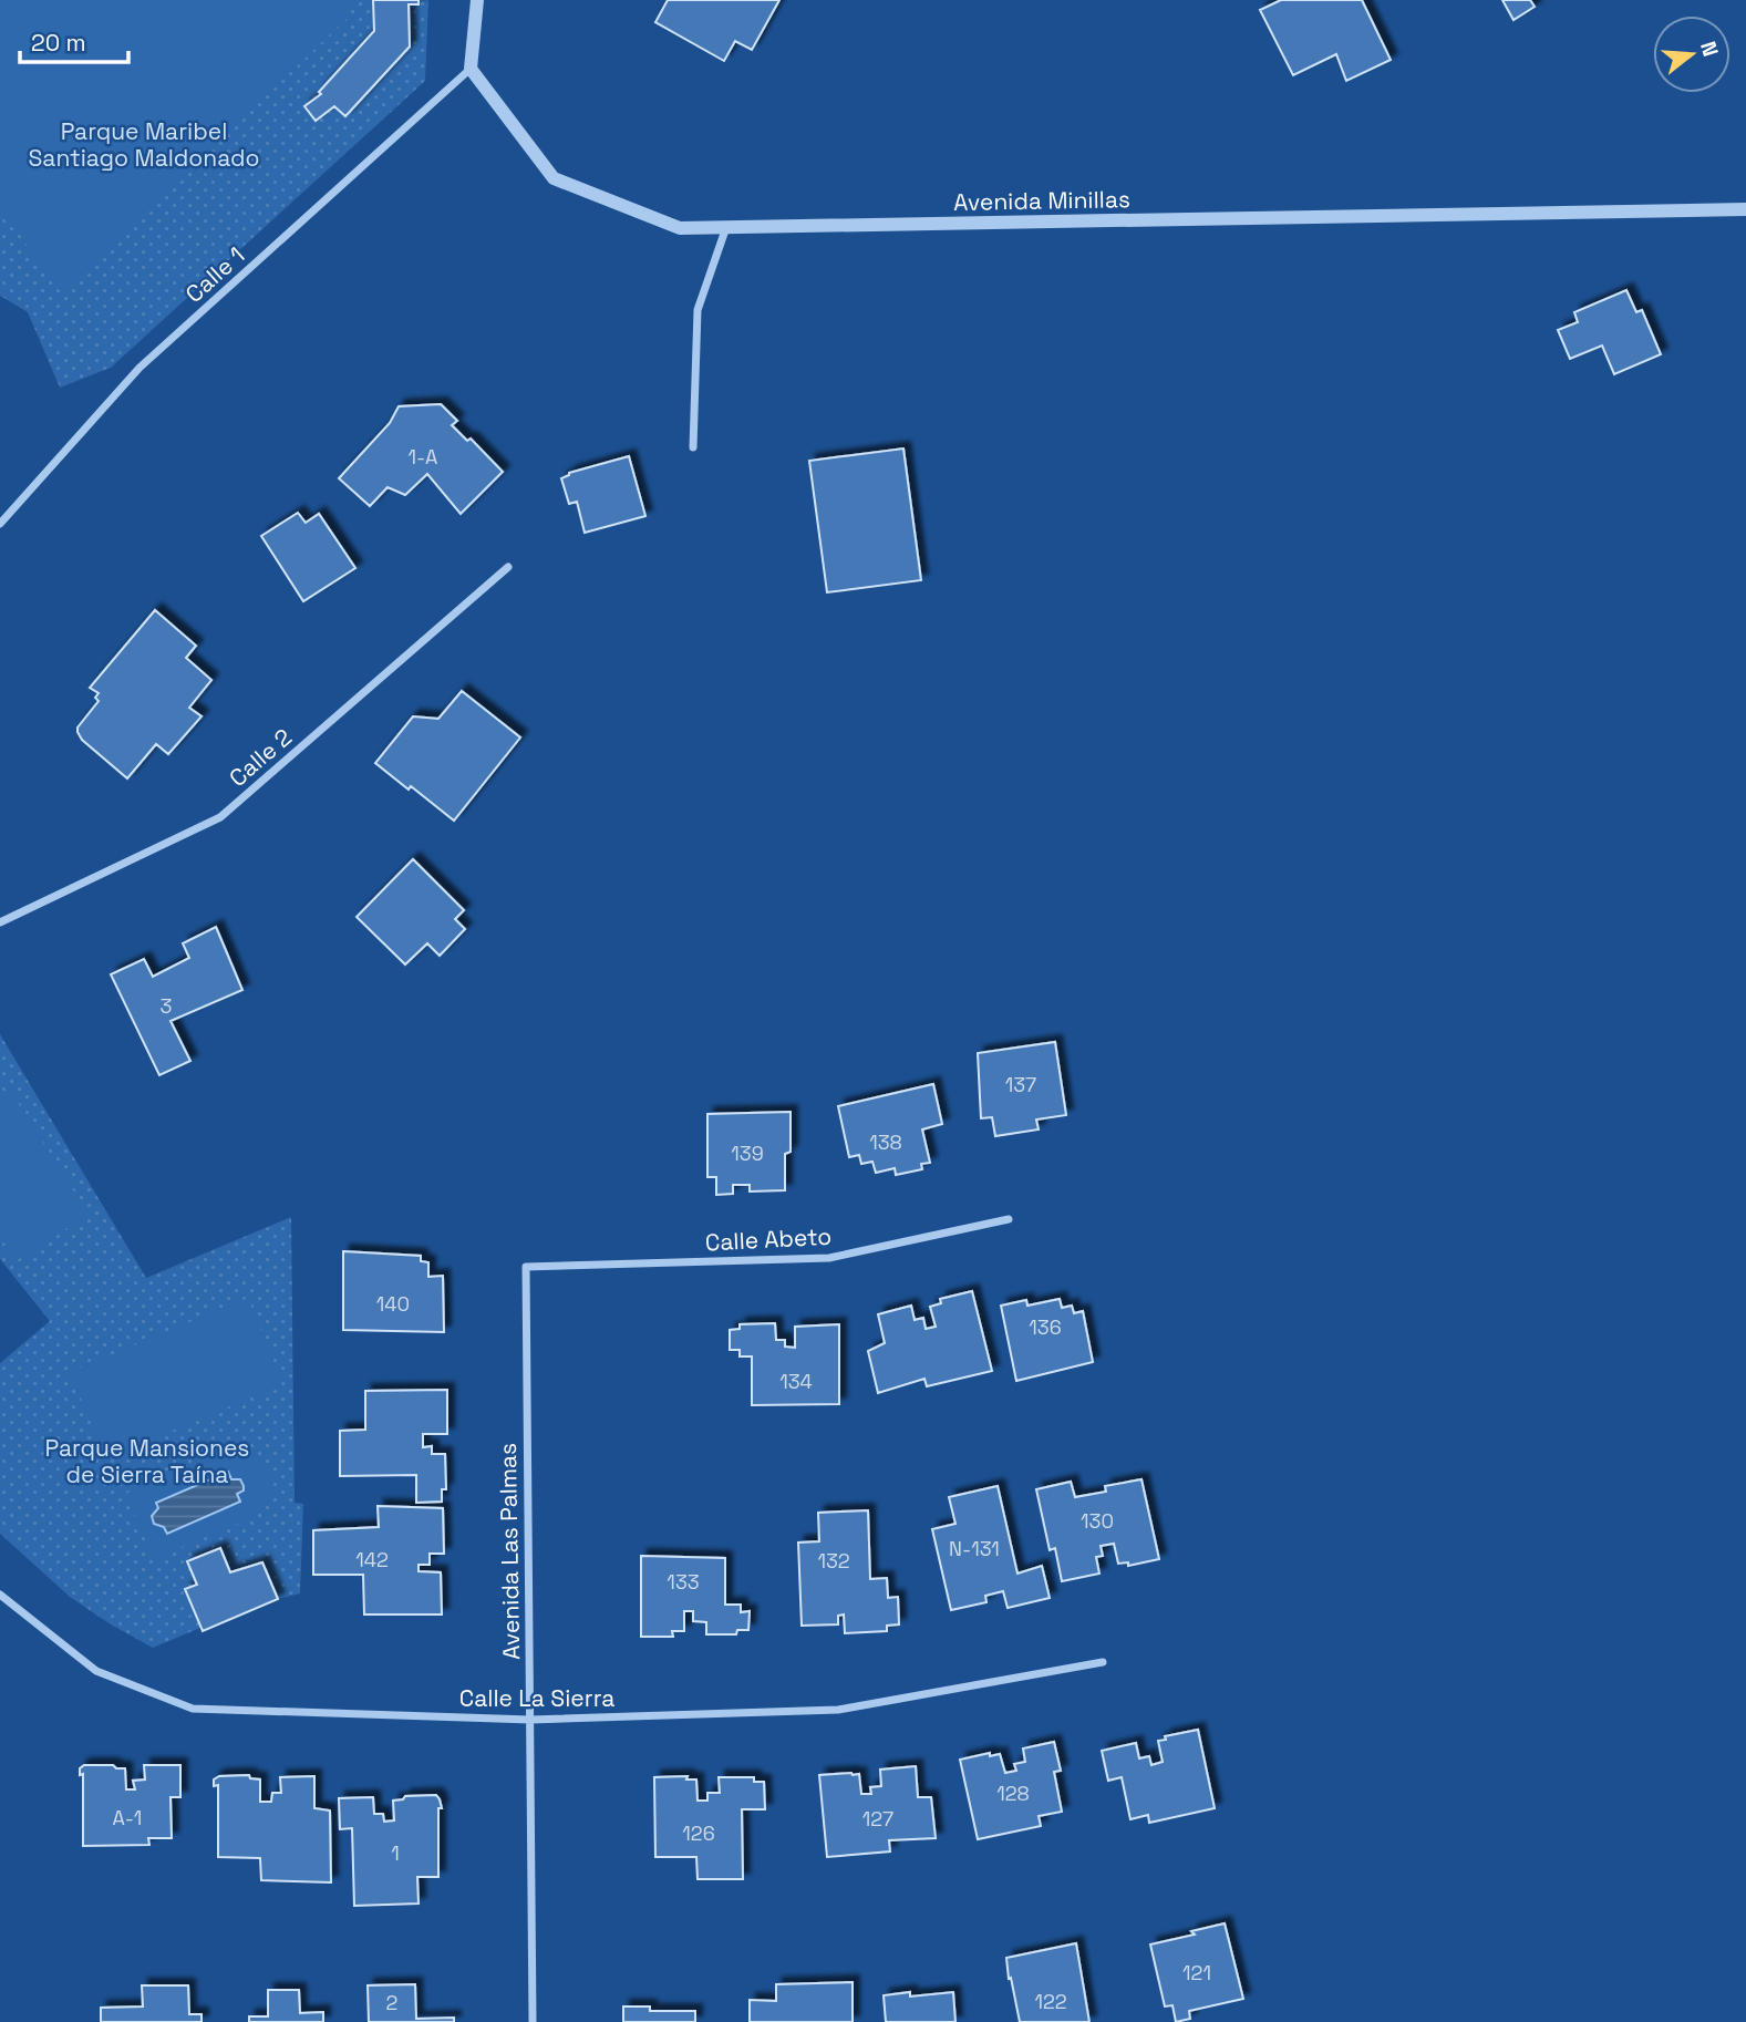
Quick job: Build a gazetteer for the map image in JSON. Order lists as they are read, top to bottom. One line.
{"streets":{"street":["Avenida Minillas","Calle 1","Calle 2","Calle Abeto","Avenida Las Palmas","Calle La Sierra"]},"crossings":[["Avenida Minillas","Calle 1"],["Calle Abeto","Avenida Las Palmas"],["Avenida Las Palmas","Calle La Sierra"]],"parks":["Parque Maribel Santiago Maldonado","Parque Mansiones de Sierra Taína"],"house_numbers":["1-A","3","137","138","139","140","136","134","130","N-131","142","132","133","128","A-1","127","126","1","121","122","2"],"scale_bar":"20 m","north":"right"}
